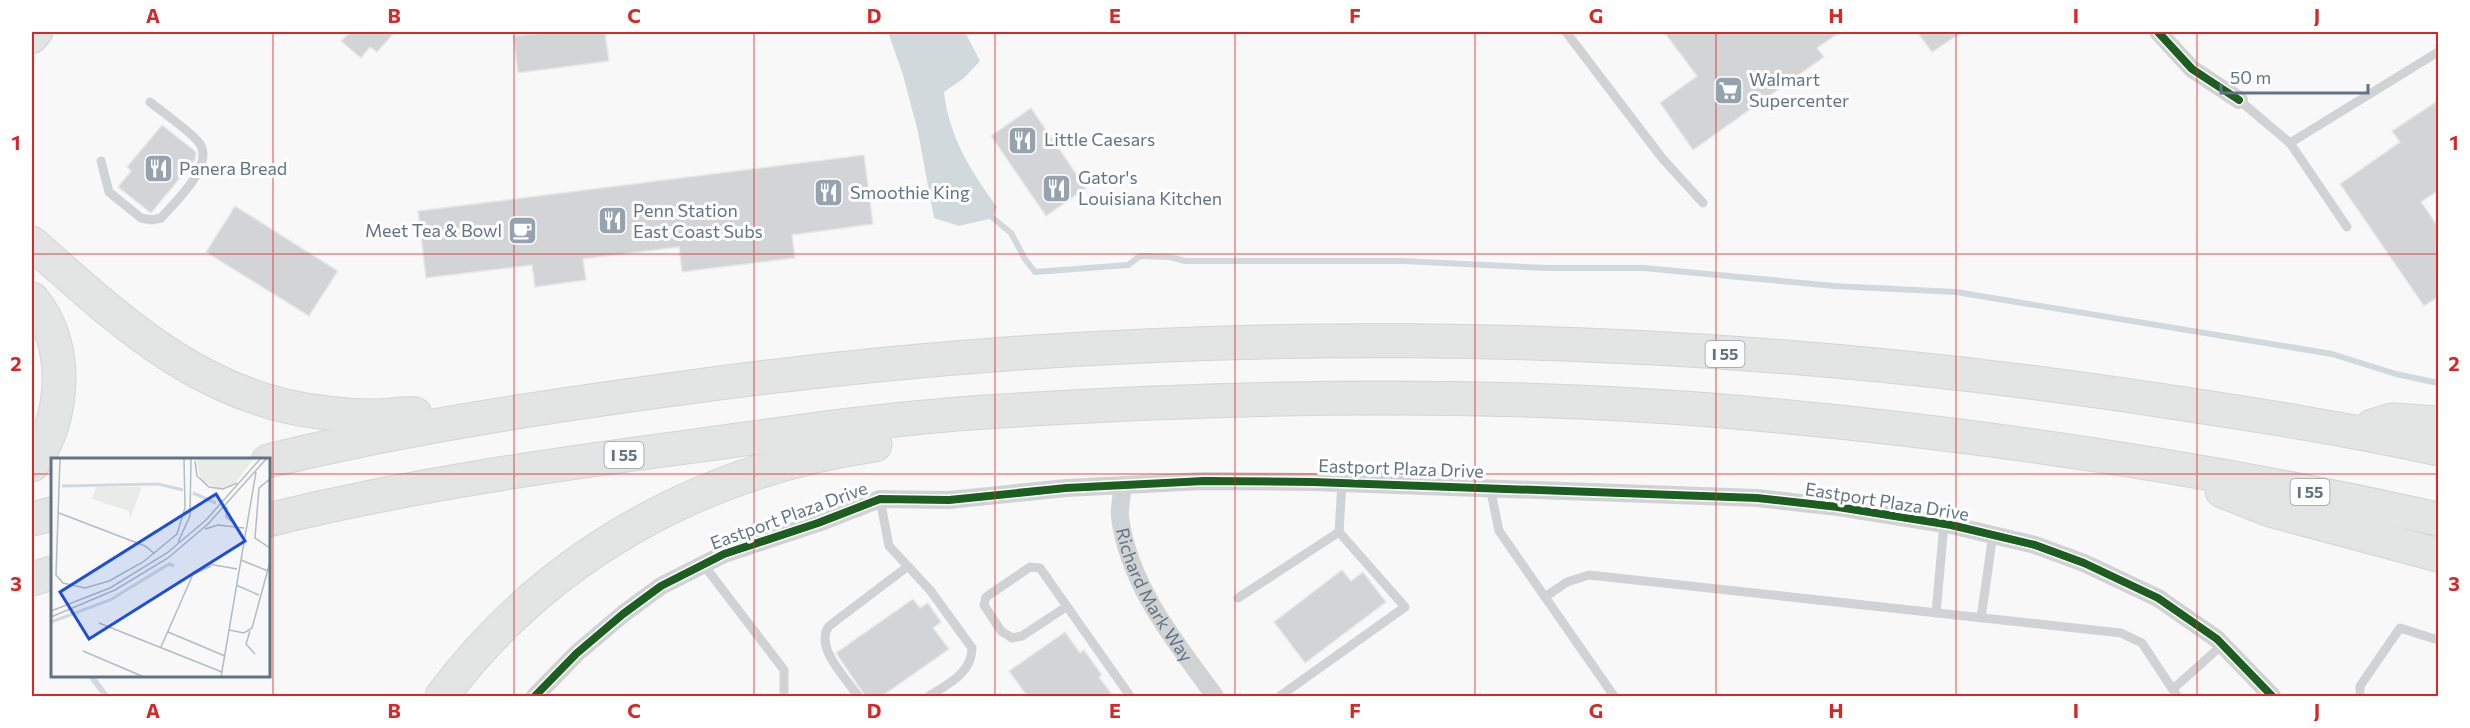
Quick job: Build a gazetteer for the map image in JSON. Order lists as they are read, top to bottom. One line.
{"streets":{"highway":["I 55"],"street":["Eastport Plaza Drive","Richard Mark Way"]},"crossings":[["Eastport Plaza Drive","Richard Mark Way"]],"places":{"supermarket":["Walmart Supercenter"],"restaurant":["Little Caesars","Panera Bread","Gator's Louisiana Kitchen","Smoothie King","Penn Station East Coast Subs"],"cafe":["Meet Tea & Bowl"]},"scale_bar":"50 m","grid":{"columns":["A","B","C","D","E","F","G","H","I","J"],"rows":["1","2","3"]}}
